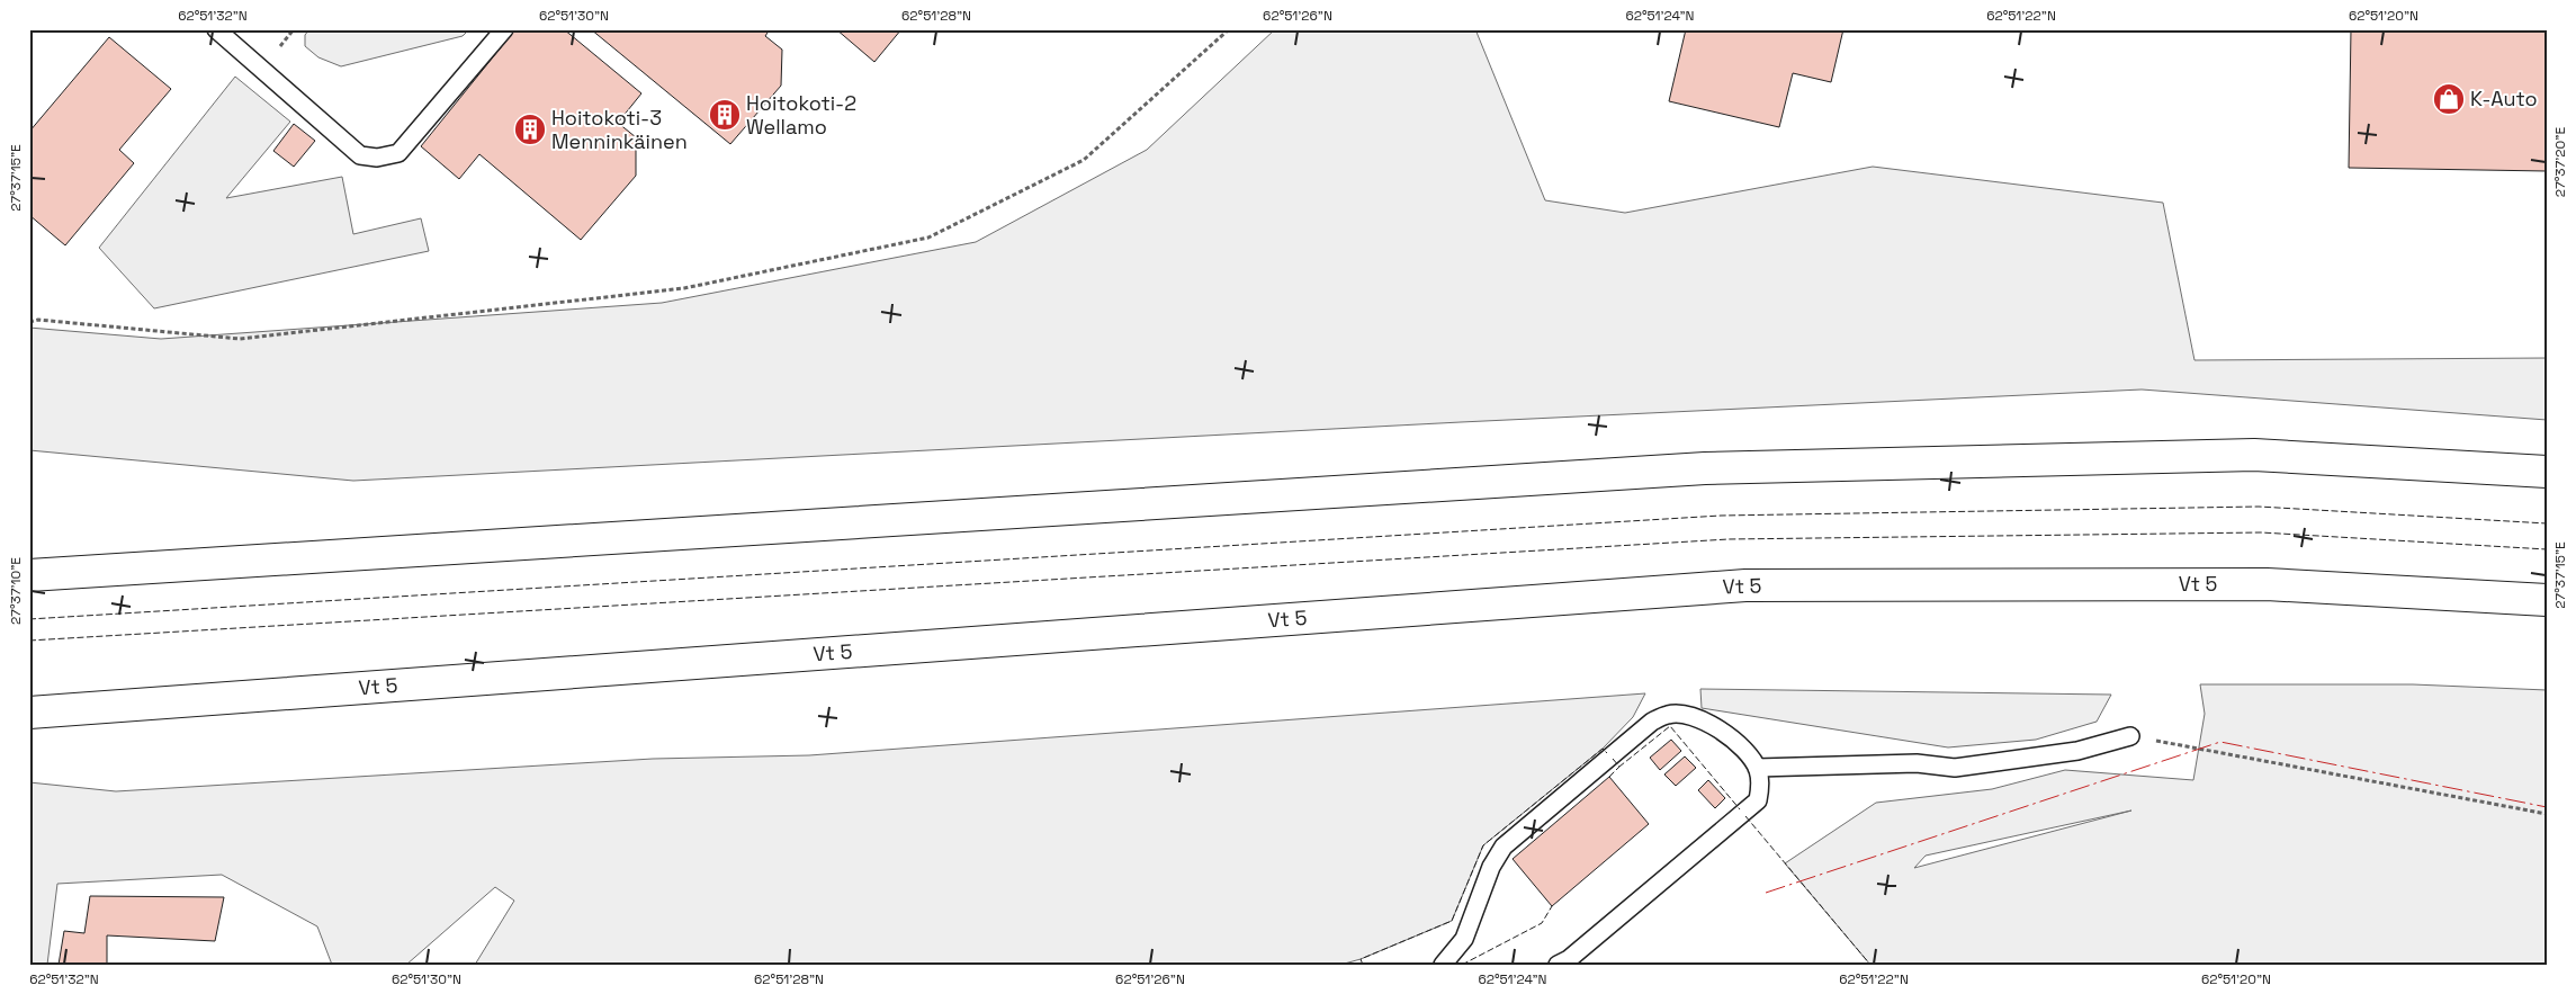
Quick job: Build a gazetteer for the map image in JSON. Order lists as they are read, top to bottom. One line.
{"streets":{"highway":["Vt 5"]},"places":{"shop":["K-Auto"],"building":["Hoitokoti-2 Wellamo","Hoitokoti-3 Menninkäinen"]},"coordinates":["62°51'32\"N","62°51'30\"N","62°51'28\"N","62°51'26\"N","62°51'24\"N","62°51'22\"N","62°51'20\"N","27°37'20\"E","27°37'15\"E","27°37'10\"E"]}
